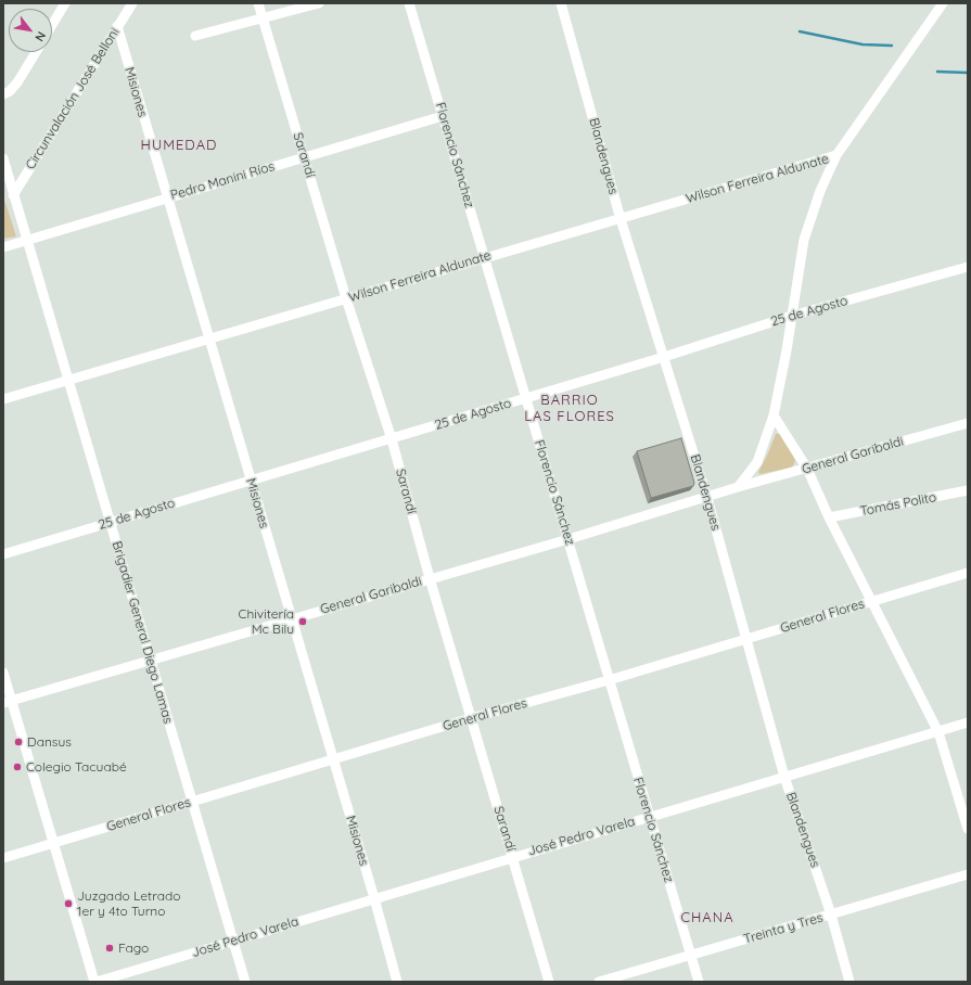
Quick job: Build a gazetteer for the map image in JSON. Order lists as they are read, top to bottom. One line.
{"streets":{"street":["Misiones","Circunvalación José Belloni","Sarandí","Florencio Sánchez","Blandengues","Wilson Ferreira Aldunate","Pedro Manini Ríos","25 de Agosto","General Garibaldi","Tomás Polito","General Flores","Brigadier General Diego Lamas","José Pedro Varela","Treinta y Tres"]},"crossings":[["Misiones","Circunvalación José Belloni"],["Misiones","Wilson Ferreira Aldunate"],["Misiones","Pedro Manini Ríos"],["Misiones","25 de Agosto"],["Misiones","General Garibaldi"],["Misiones","General Flores"],["Misiones","José Pedro Varela"],["Circunvalación José Belloni","Brigadier General Diego Lamas"],["Sarandí","Wilson Ferreira Aldunate"],["Sarandí","Pedro Manini Ríos"],["Sarandí","25 de Agosto"],["Sarandí","General Garibaldi"],["Sarandí","General Flores"],["Sarandí","José Pedro Varela"],["Florencio Sánchez","Wilson Ferreira Aldunate"],["Florencio Sánchez","Pedro Manini Ríos"],["Florencio Sánchez","25 de Agosto"],["Florencio Sánchez","General Garibaldi"],["Florencio Sánchez","General Flores"],["Florencio Sánchez","José Pedro Varela"],["Florencio Sánchez","Treinta y Tres"],["Blandengues","Wilson Ferreira Aldunate"],["Blandengues","25 de Agosto"],["Blandengues","General Garibaldi"],["Blandengues","General Flores"],["Blandengues","José Pedro Varela"],["Blandengues","Treinta y Tres"],["Wilson Ferreira Aldunate","Brigadier General Diego Lamas"],["Pedro Manini Ríos","Brigadier General Diego Lamas"],["25 de Agosto","Brigadier General Diego Lamas"],["General Garibaldi","Brigadier General Diego Lamas"],["General Flores","Brigadier General Diego Lamas"],["Brigadier General Diego Lamas","José Pedro Varela"]],"districts":["HUMEDAD","BARRIO LAS FLORES","CHANA"],"places":["Chivitería Mc Bilu","Dansus","Colegio Tacuabé","Juzgado Letrado 1er y 4to Turno","Fago"],"north":"bottom right"}
